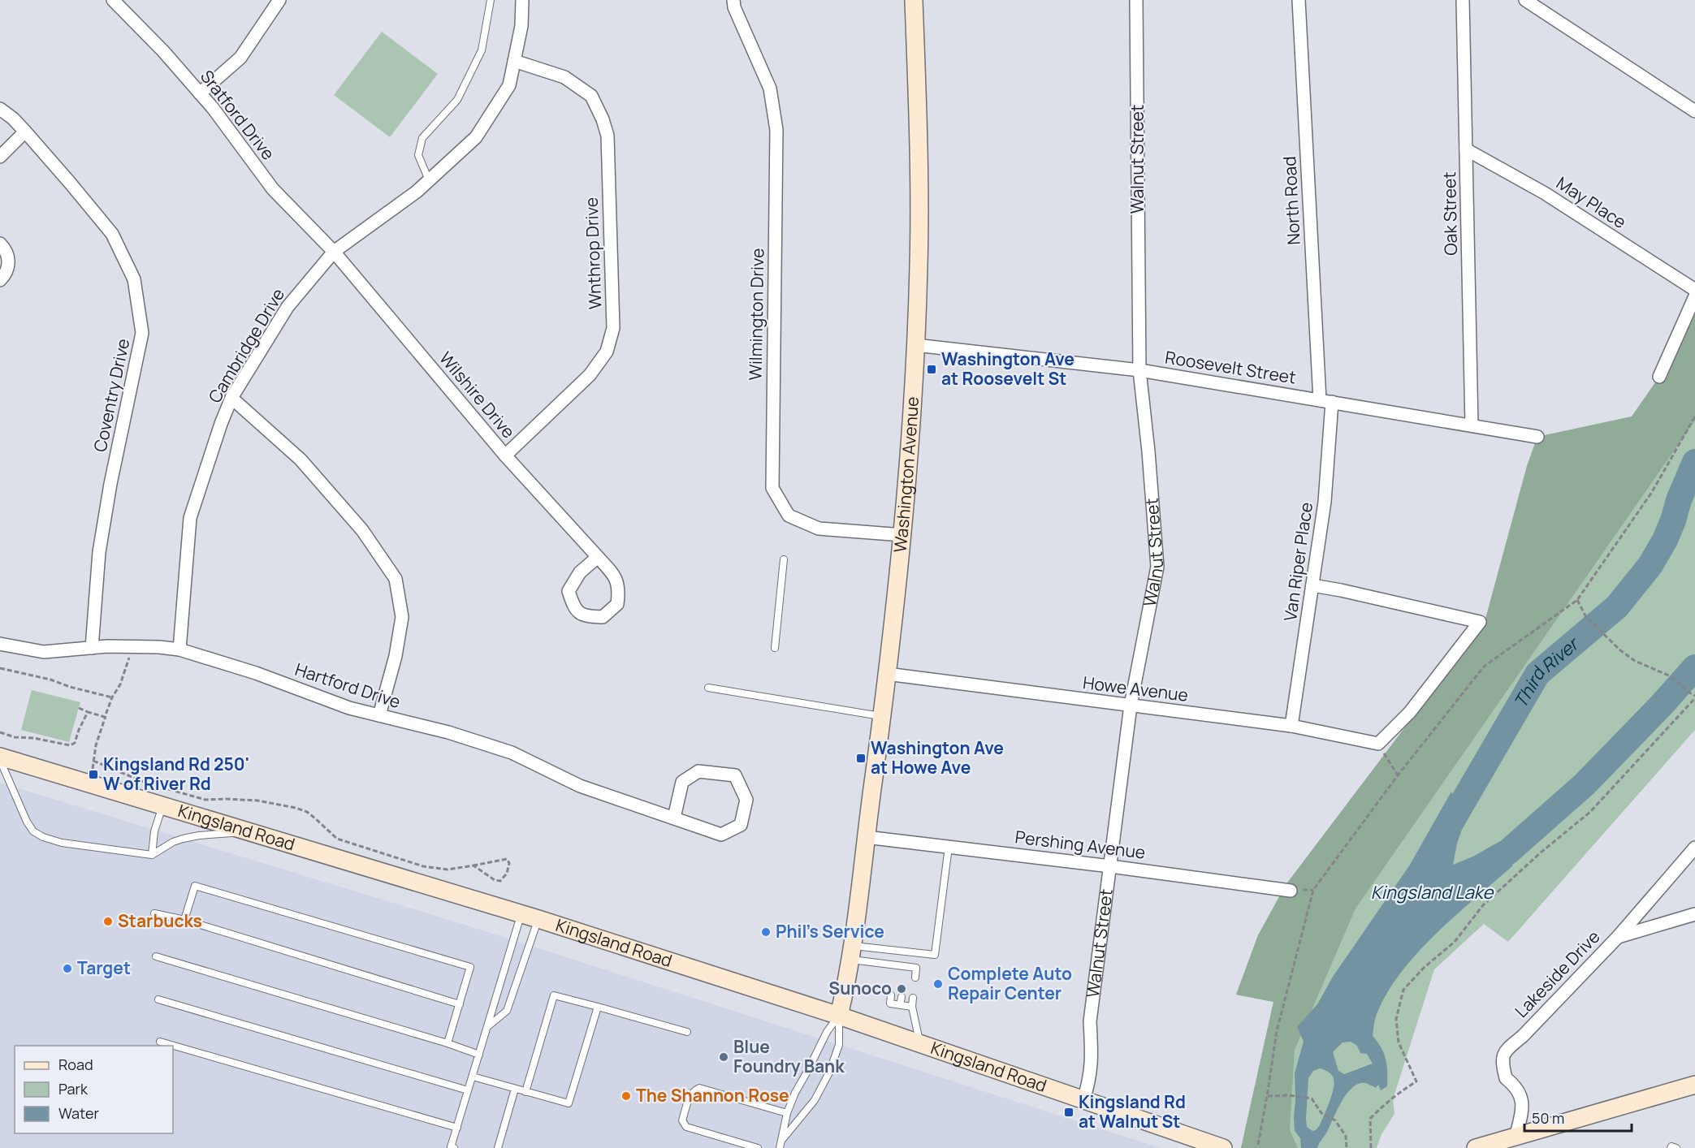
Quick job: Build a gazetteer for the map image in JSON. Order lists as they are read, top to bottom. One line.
{"streets":{"main road":["Washington Avenue","Kingsland Road"],"street":["Sratford Drive","Walnut Street","North Road","May Place","Oak Street","Wnthrop Drive","Wilmington Drive","Cambridge Drive","Roosevelt Street","Coventry Drive","Wilshire Drive","Van Riper Place","Hartford Drive","Howe Avenue","Pershing Avenue","Lakeside Drive"]},"crossings":[["Sratford Drive","Cambridge Drive"],["Sratford Drive","Wilshire Drive"],["Walnut Street","Roosevelt Street"],["Walnut Street","Howe Avenue"],["Walnut Street","Kingsland Road"],["Walnut Street","Pershing Avenue"],["North Road","Roosevelt Street"],["North Road","Van Riper Place"],["May Place","Oak Street"],["Oak Street","Roosevelt Street"],["Wnthrop Drive","Cambridge Drive"],["Wnthrop Drive","Wilshire Drive"],["Wilmington Drive","Washington Avenue"],["Cambridge Drive","Wilshire Drive"],["Cambridge Drive","Hartford Drive"],["Roosevelt Street","Washington Avenue"],["Roosevelt Street","Van Riper Place"],["Coventry Drive","Hartford Drive"],["Washington Avenue","Howe Avenue"],["Washington Avenue","Pershing Avenue"],["Van Riper Place","Howe Avenue"]],"water":["Third River","Kingsland Lake"],"places":{"transit":["Washington Ave at Roosevelt St","Washington Ave at Howe Ave","Kingsland Rd 250' W of River Rd","Kingsland Rd at Walnut St"],"other":["Starbucks","Phil's Service","Target","Complete Auto Repair Center","Sunoco","Blue Foundry Bank","The Shannon Rose"]},"legend":["Road","Park","Water"],"scale_bar":"50 m"}
